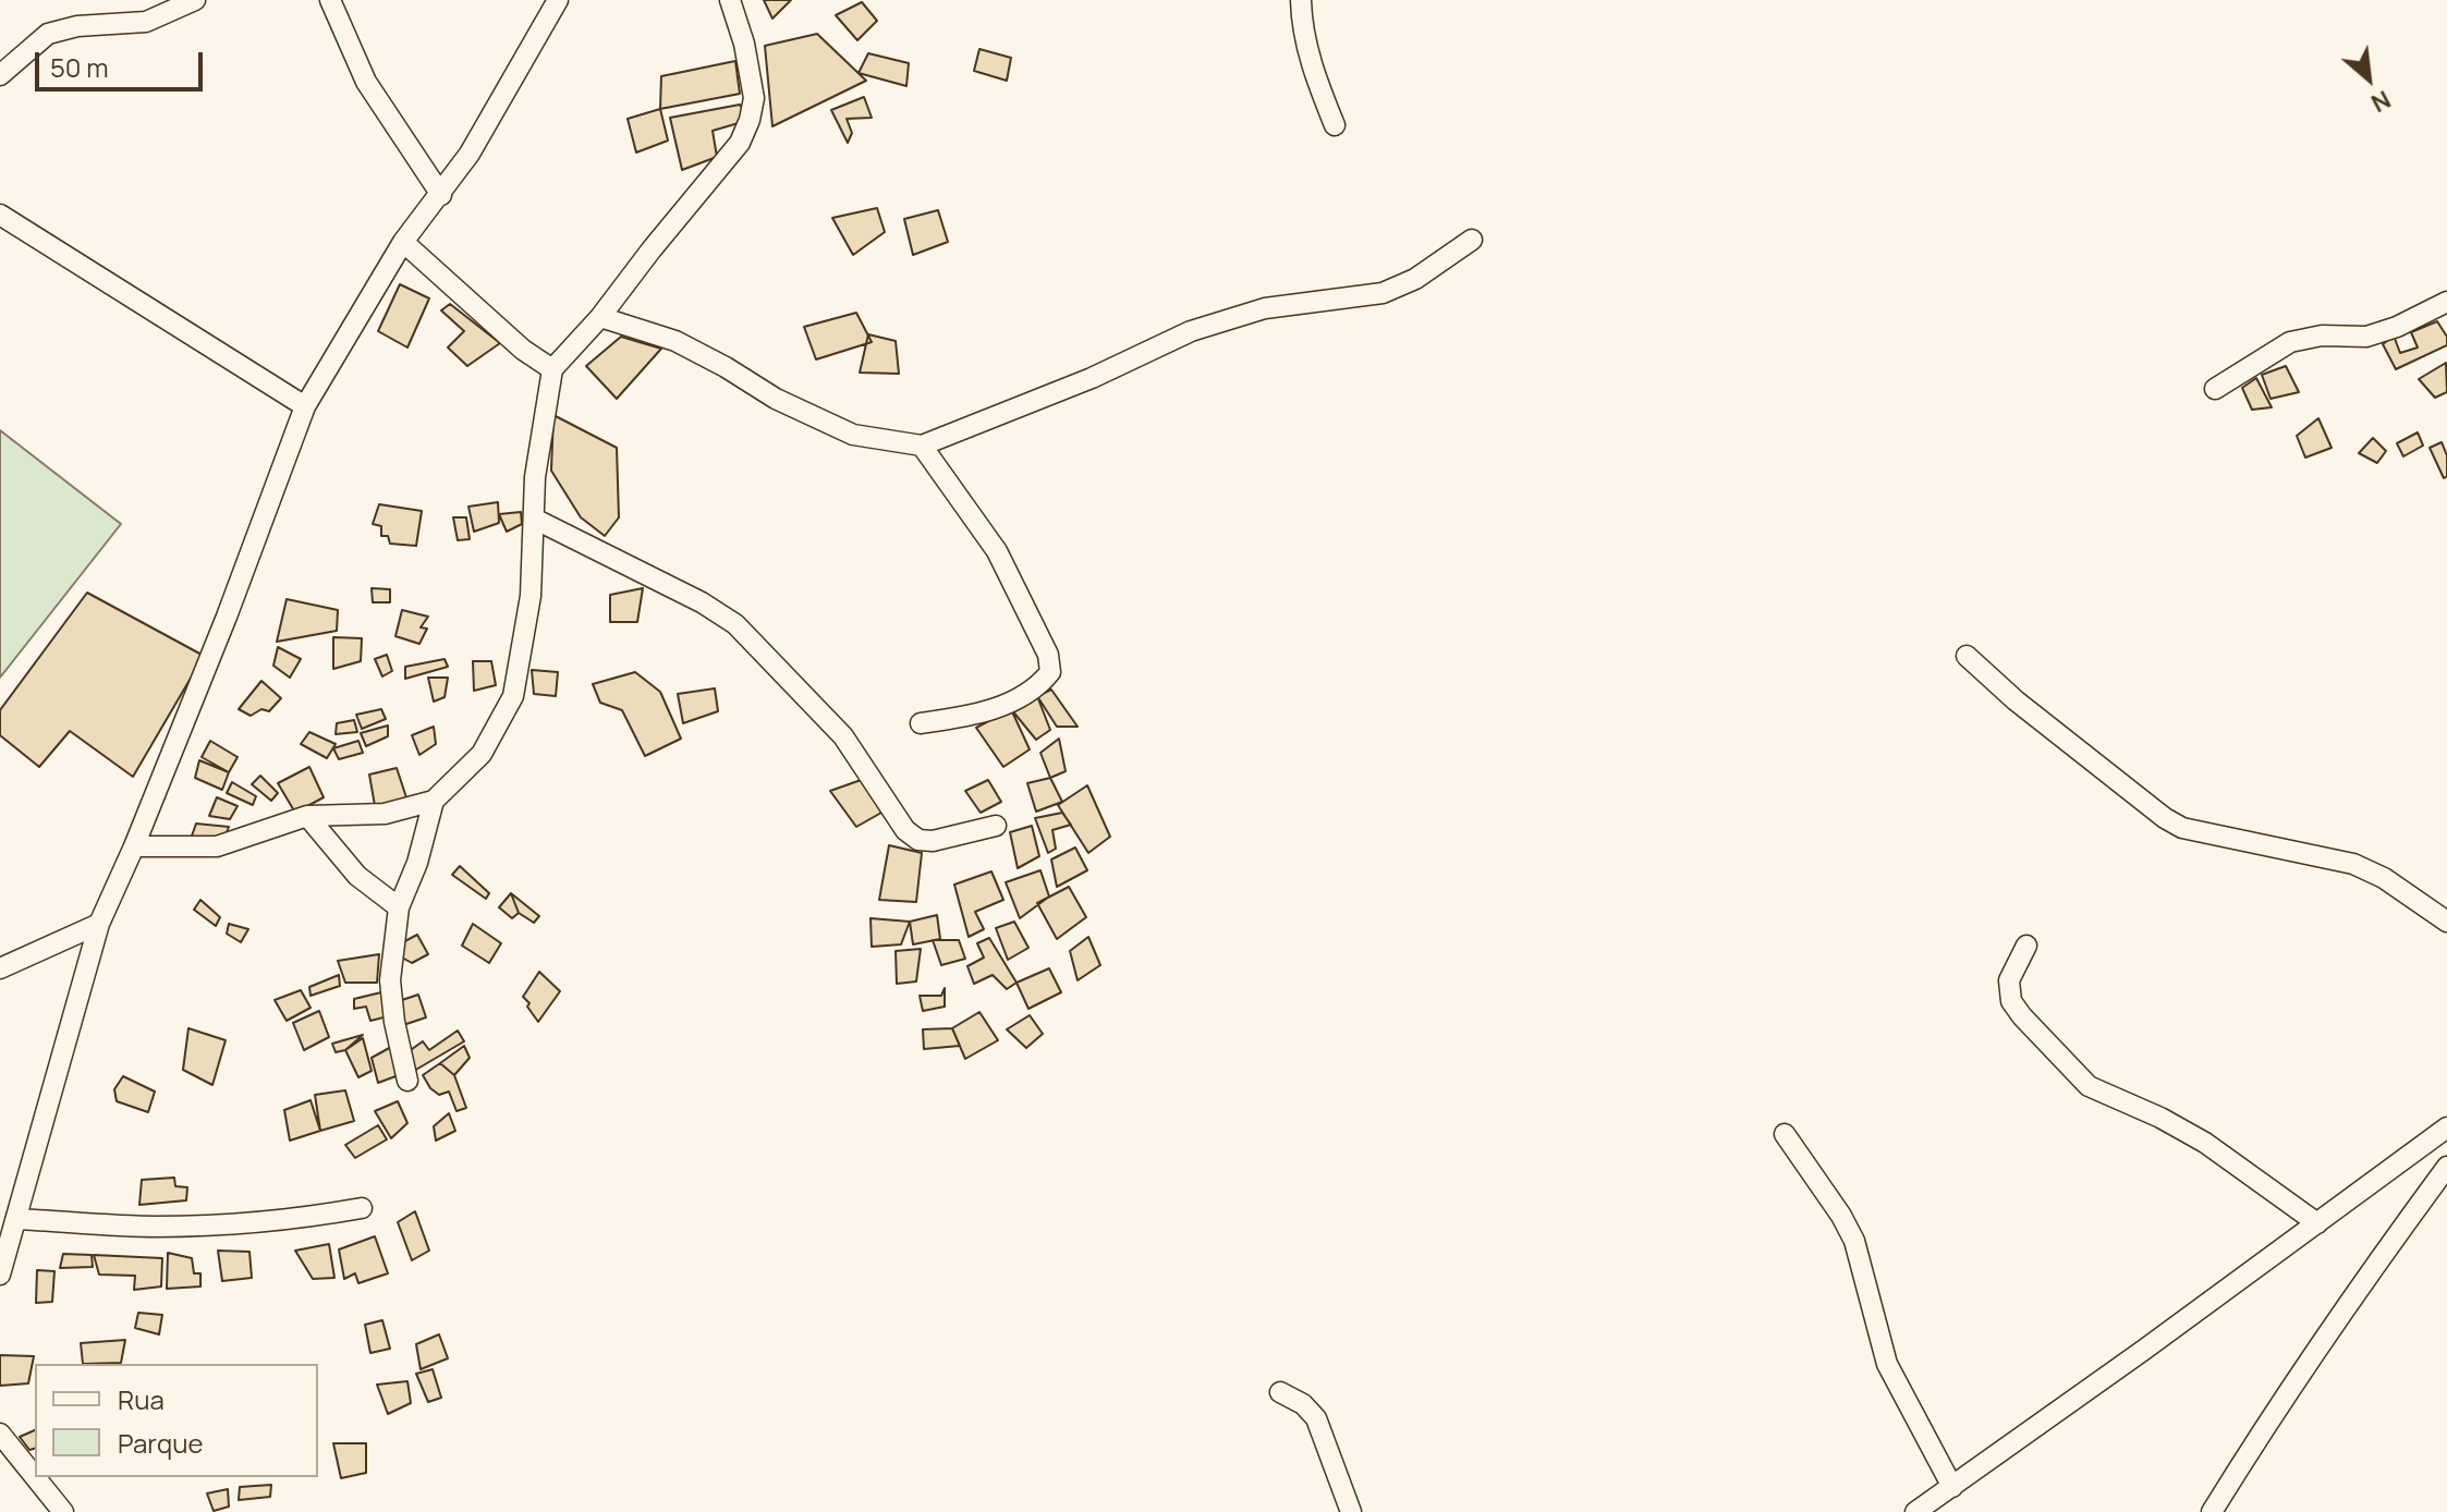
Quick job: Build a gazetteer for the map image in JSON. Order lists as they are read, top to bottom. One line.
{"legend":["Rua","Parque"],"scale_bar":"50 m","north":"bottom right"}
